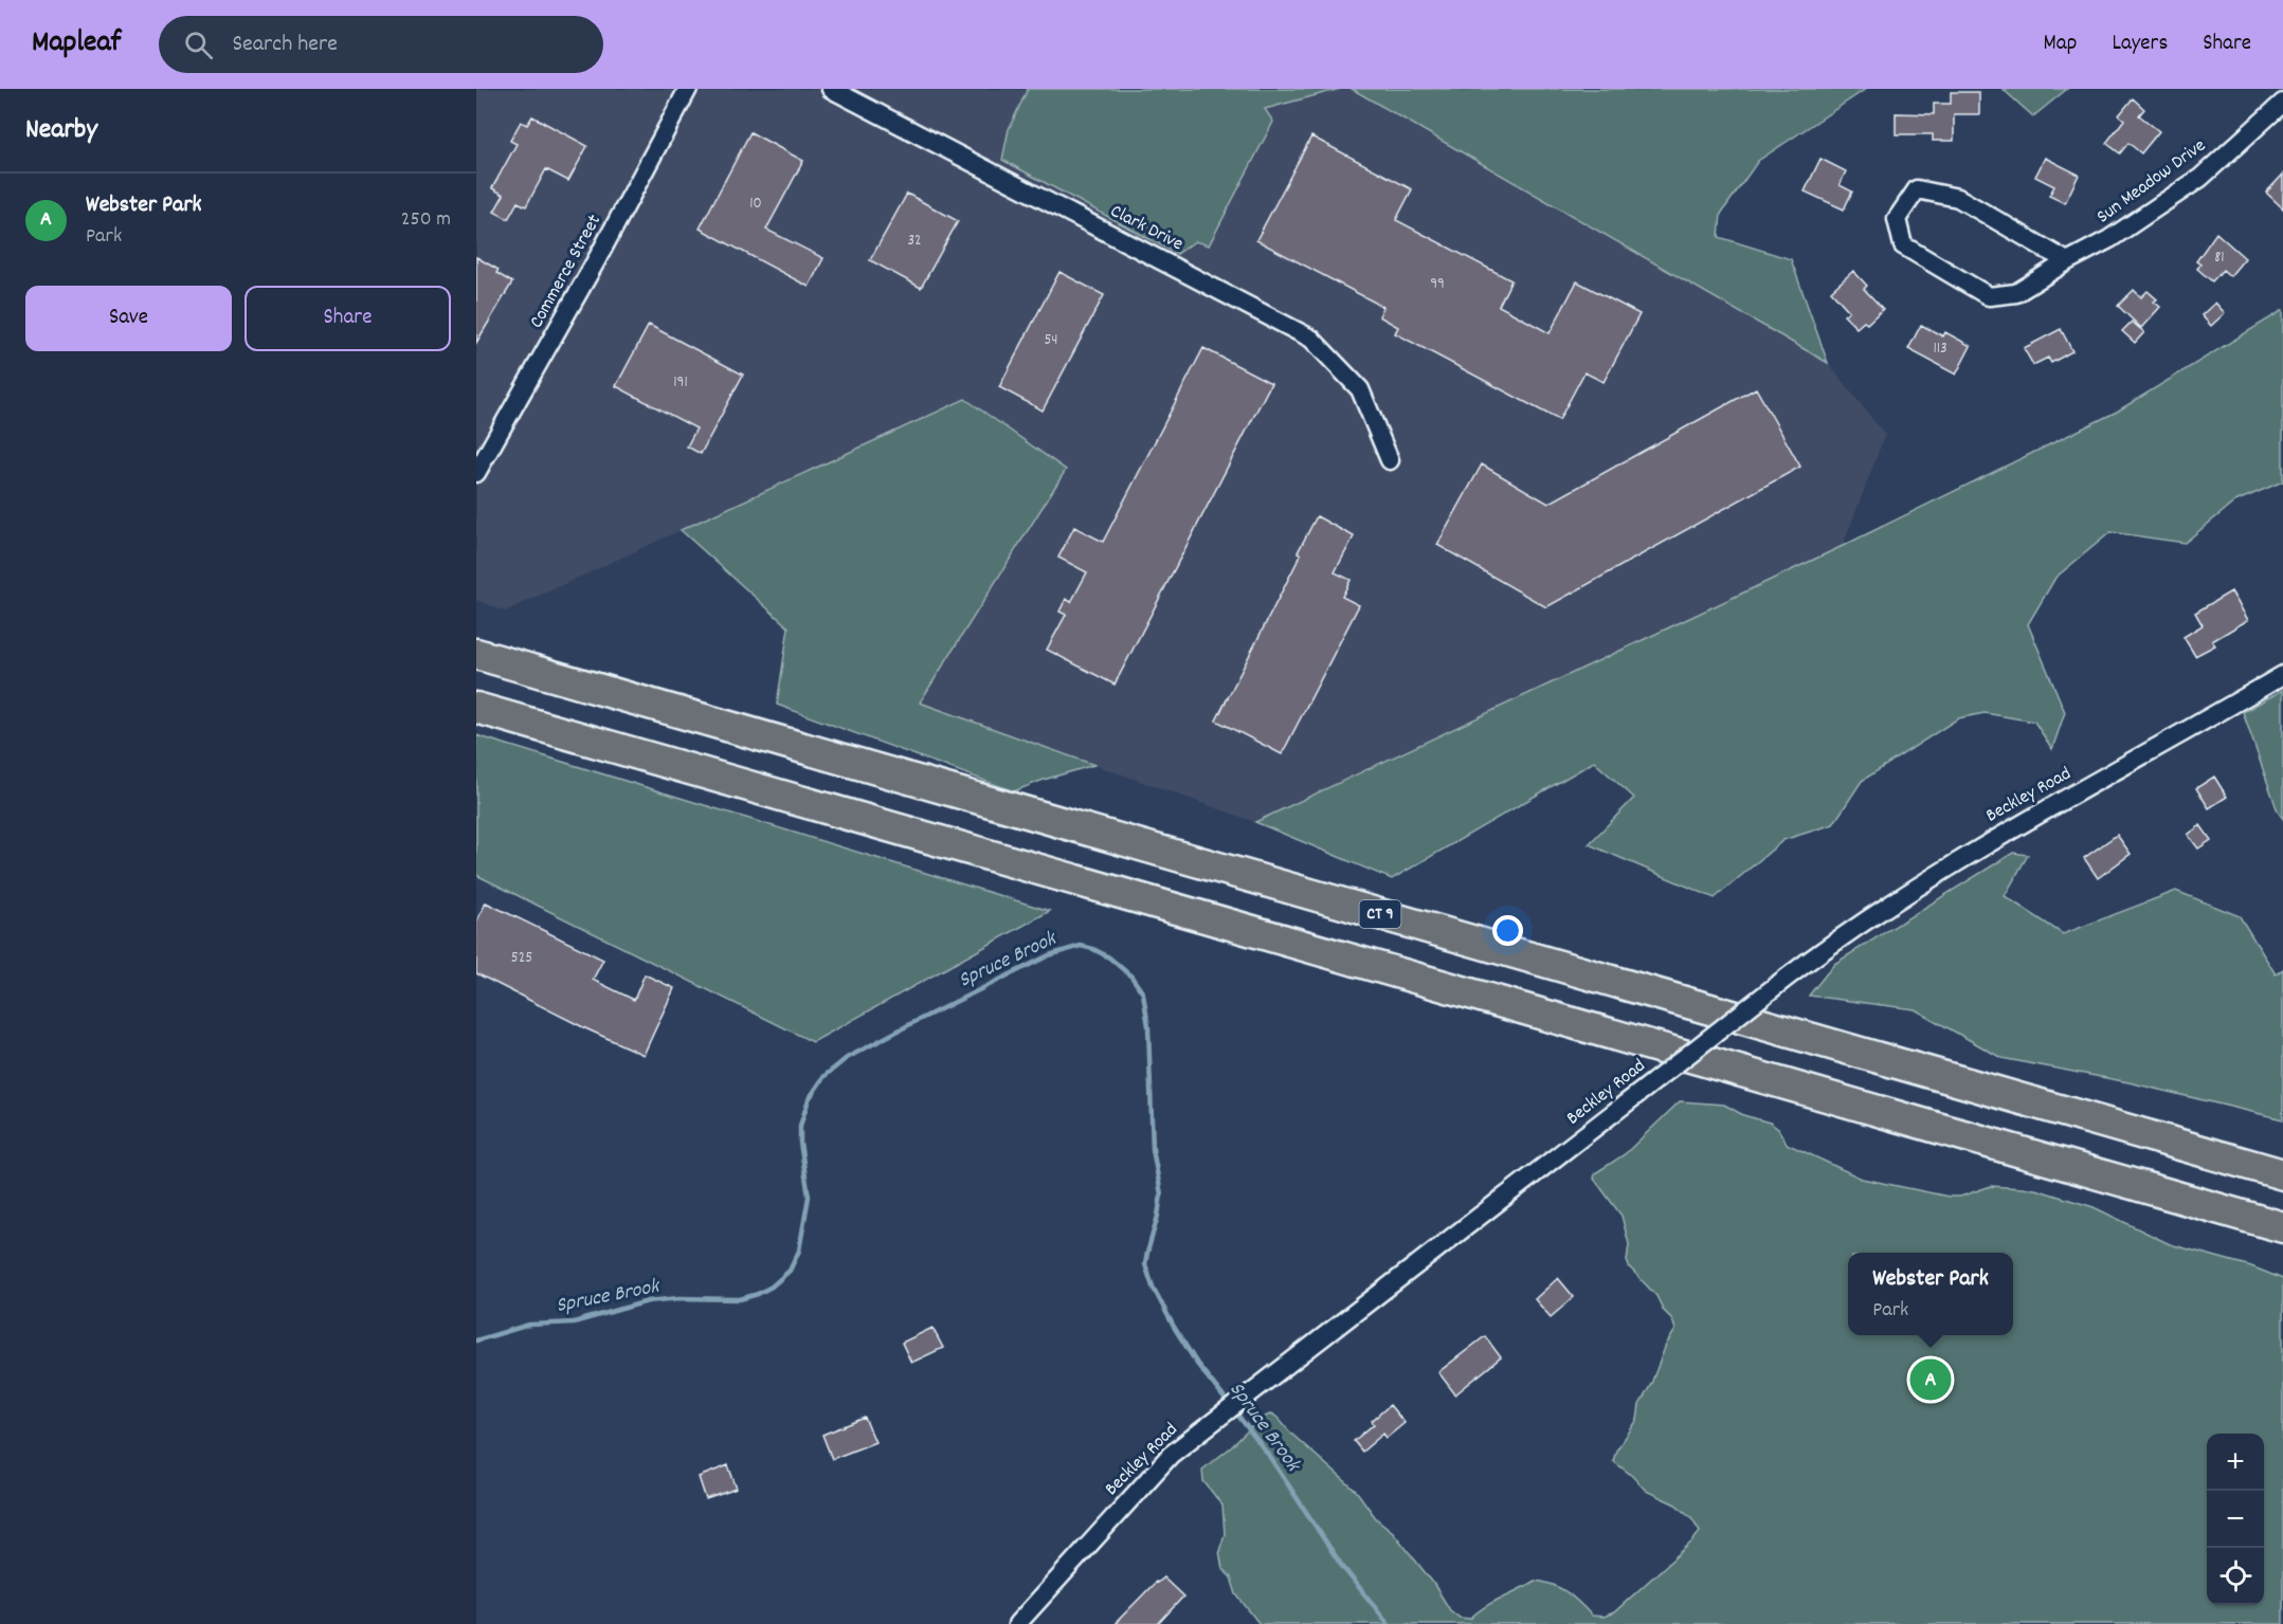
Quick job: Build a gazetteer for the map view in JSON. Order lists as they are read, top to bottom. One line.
{"streets":{"highway":["CT 9"],"street":["Sun Meadow Drive","Clark Drive","Commerce Street","Beckley Road"]},"water":["Spruce Brook"],"house_numbers":["10","32","81","99","54","113","191","525"],"page":{"header":"Mapleaf","search":"Search here","nav":["Map","Layers","Share"],"heading":"Nearby","list":[{"mark":"A","name":"Webster Park","note":"Park","value":"250 m"}],"buttons":["Save","Share"],"popup":["Webster Park","Park"],"pins":"A","map_buttons":["+","−"]}}
